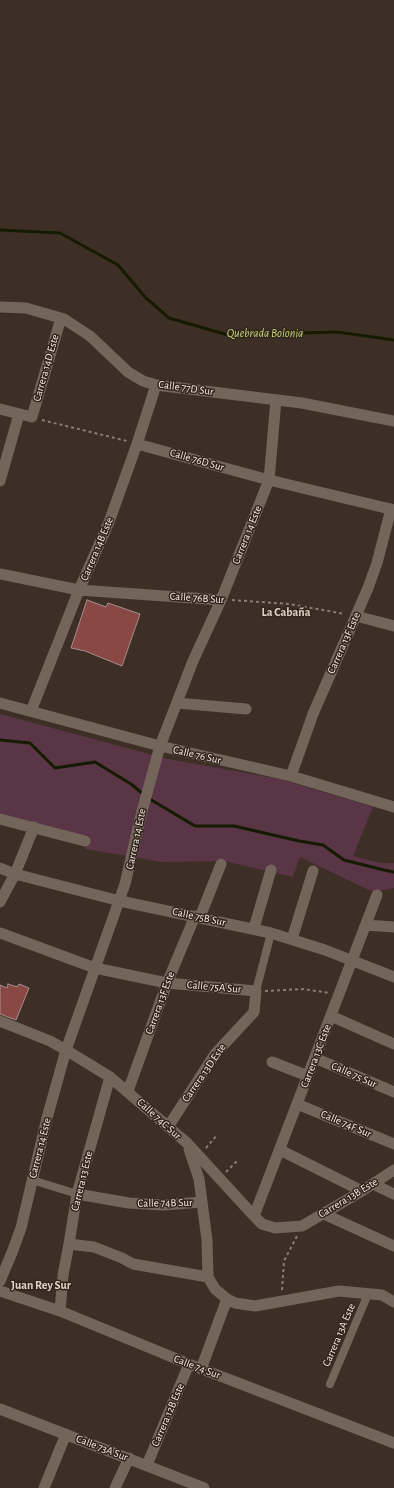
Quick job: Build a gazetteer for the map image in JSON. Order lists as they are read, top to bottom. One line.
{"streets":{"street":["Carrera 14D Este","Calle 77D Sur","Calle 76D Sur","Carrera 14 Este","Carrera 14B Este","Calle 76B Sur","Carrera 13F Este","Calle 76 Sur","Calle 75B Sur","Calle 75A Sur","Carrera 13C Este","Carrera 13D Este","Calle 75 Sur","Calle 74C Sur","Calle 74F Sur","Carrera 13 Este","Carrera 13B Este","Calle 74B Sur","Carrera 13A Este","Calle 74 Sur","Carrera 12B Este","Calle 73A Sur"]},"crossings":[["Carrera 14D Este","Calle 77D Sur"],["Calle 77D Sur","Carrera 14 Este"],["Calle 77D Sur","Carrera 14B Este"],["Calle 76D Sur","Carrera 14 Este"],["Calle 76D Sur","Carrera 14B Este"],["Calle 76D Sur","Carrera 13F Este"],["Carrera 14 Este","Calle 76B Sur"],["Carrera 14 Este","Calle 76 Sur"],["Carrera 14 Este","Calle 75B Sur"],["Carrera 14 Este","Calle 75A Sur"],["Carrera 14 Este","Calle 74C Sur"],["Carrera 14B Este","Calle 76B Sur"],["Carrera 14B Este","Calle 76 Sur"],["Calle 76B Sur","Carrera 13F Este"],["Carrera 13F Este","Calle 76 Sur"],["Carrera 13F Este","Calle 75B Sur"],["Carrera 13F Este","Calle 75A Sur"],["Carrera 13F Este","Calle 74C Sur"],["Calle 75B Sur","Carrera 13C Este"],["Calle 75B Sur","Carrera 13D Este"],["Calle 75A Sur","Carrera 13C Este"],["Calle 75A Sur","Carrera 13D Este"],["Carrera 13C Este","Calle 75 Sur"],["Carrera 13C Este","Calle 74C Sur"],["Carrera 13C Este","Calle 74F Sur"],["Carrera 13D Este","Calle 74C Sur"],["Calle 74C Sur","Carrera 13 Este"],["Calle 74C Sur","Carrera 13B Este"],["Carrera 13 Este","Calle 74B Sur"],["Carrera 13 Este","Calle 74 Sur"],["Calle 74 Sur","Carrera 12B Este"],["Carrera 12B Este","Calle 73A Sur"]],"districts":["La Cabaña","Juan Rey Sur"],"water":["Quebrada Bolonia"]}
